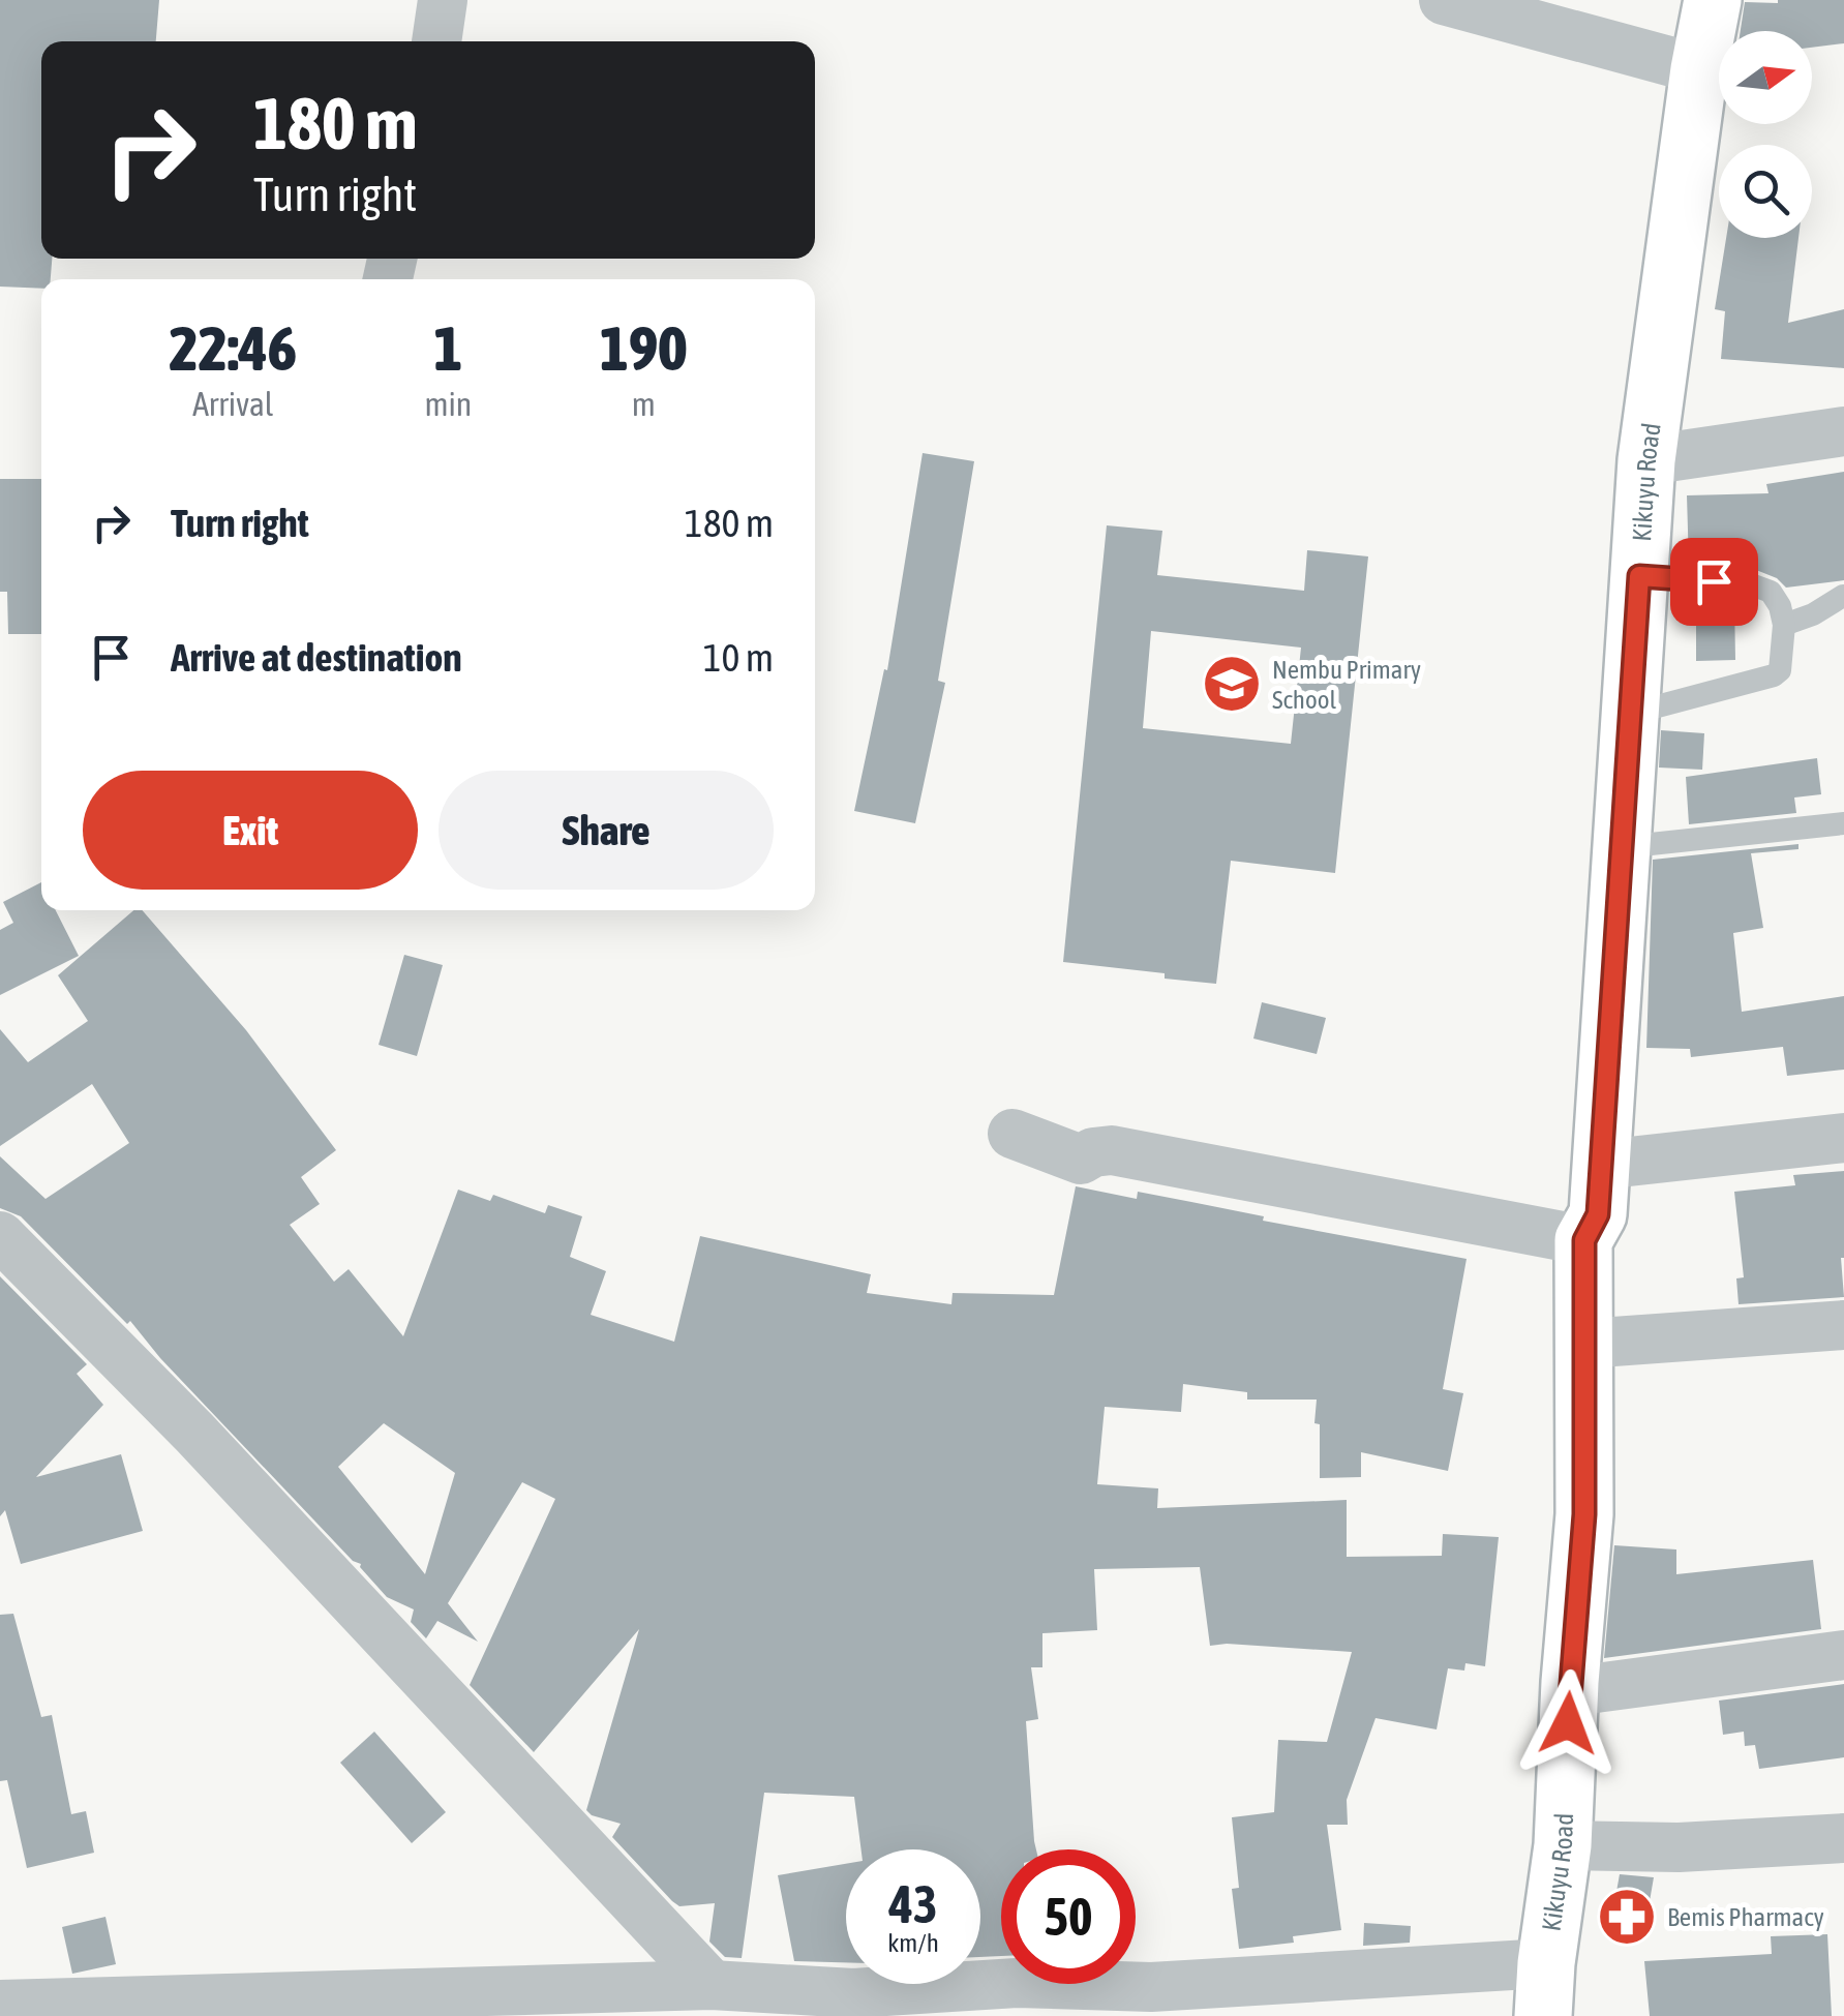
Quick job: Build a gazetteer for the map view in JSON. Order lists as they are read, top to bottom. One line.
{"streets":{"main road":["Kikuyu Road"]},"places":{"school or university":["Nembu Primary School"],"pharmacy":["Bemis Pharmacy"]},"north":"right","page":{"turn":["180 m","Turn right"],"eta":["22:46","Arrival","1","min","190","m"],"list":[{"name":"Turn right","value":"180 m"},{"name":"Arrive at destination","value":"10 m"}],"buttons":["Exit","Share"],"speed":"43 km/h","limit":"50"}}
